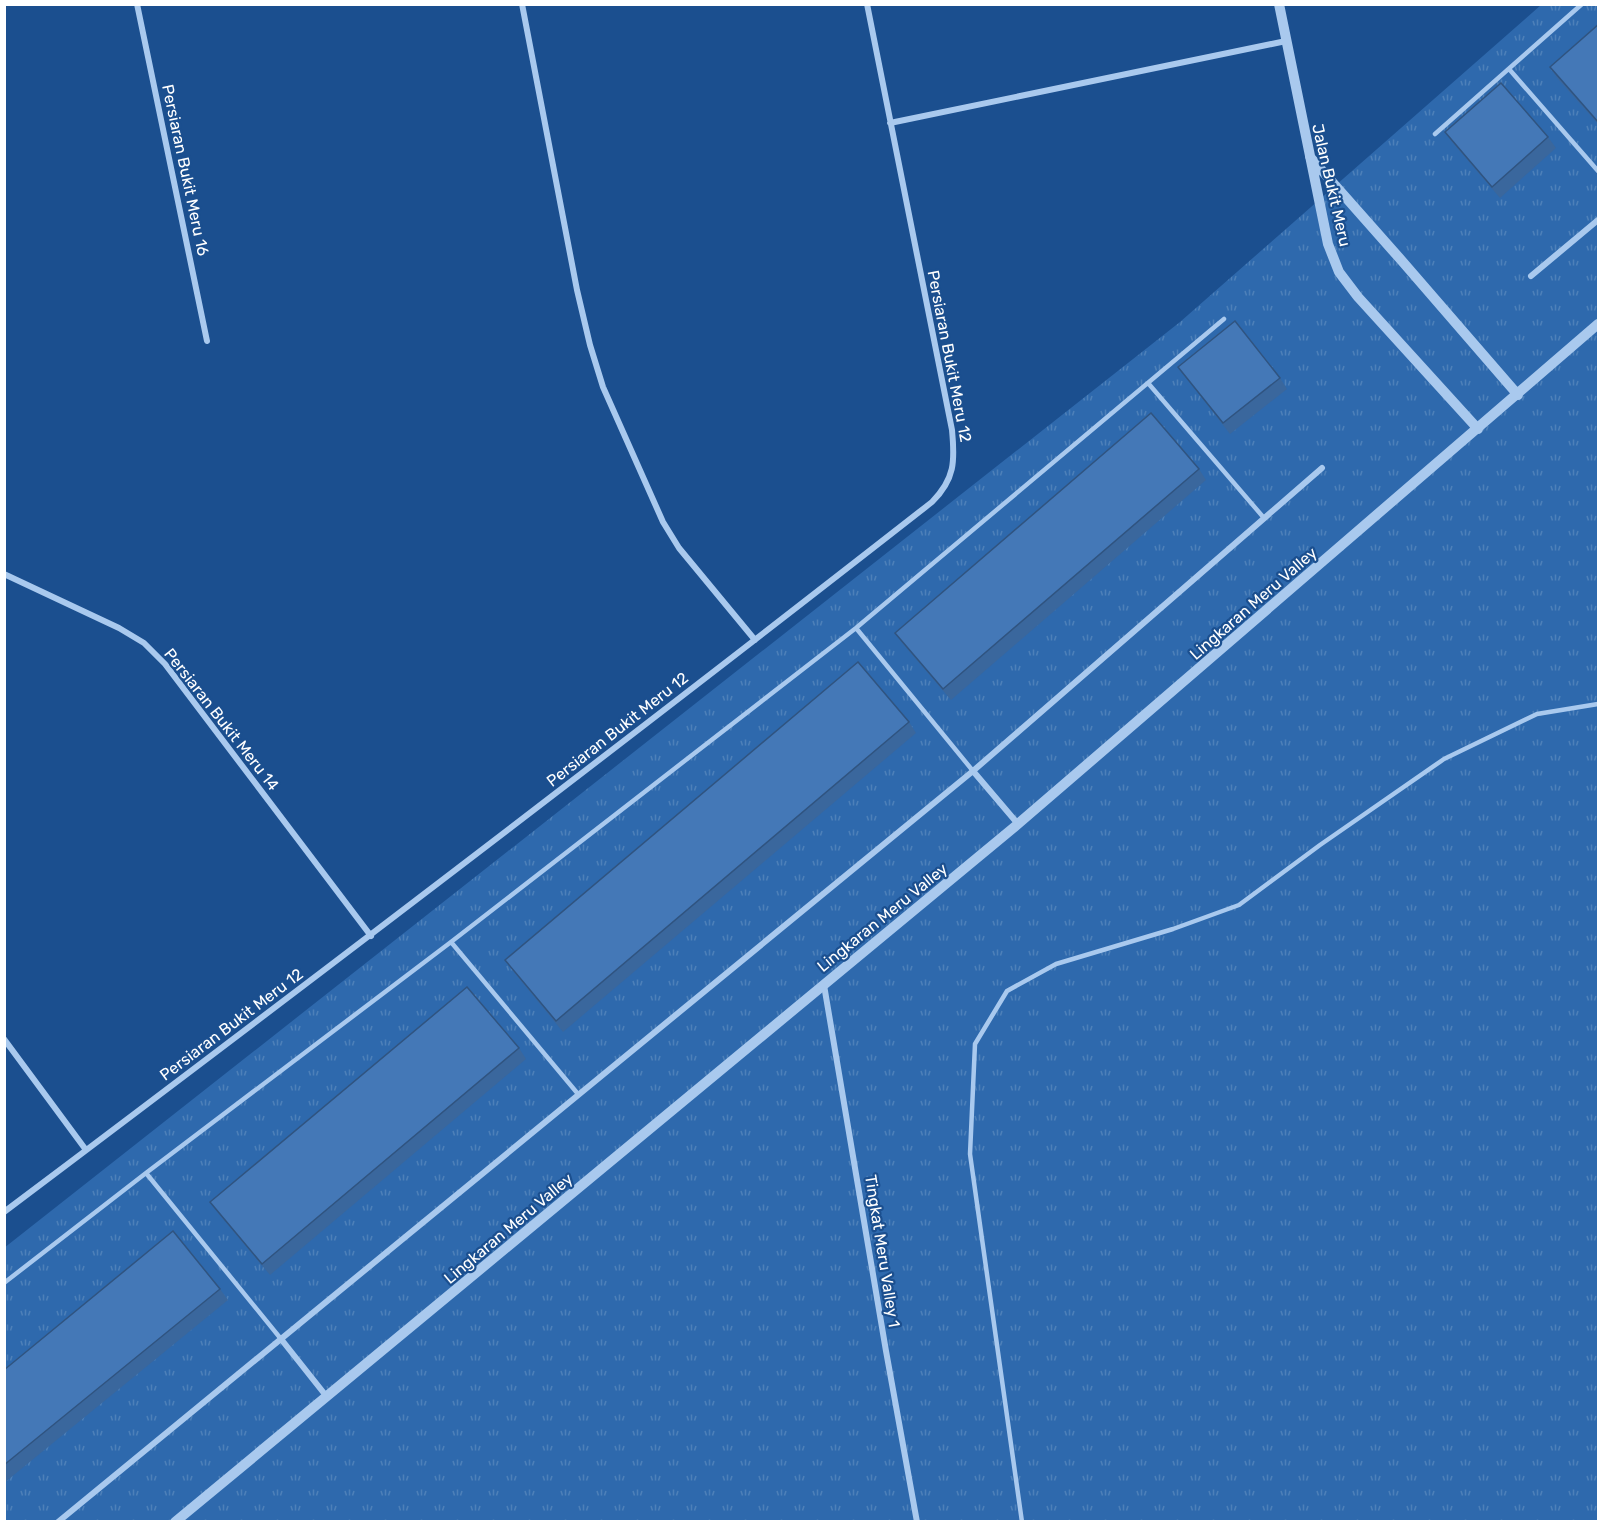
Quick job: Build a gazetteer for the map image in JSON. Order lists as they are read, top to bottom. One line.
{"streets":{"street":["Persiaran Bukit Meru 16","Jalan Bukit Meru","Persiaran Bukit Meru 12","Lingkaran Meru Valley","Persiaran Bukit Meru 14","Tingkat Meru Valley 1"]},"crossings":[["Jalan Bukit Meru","Lingkaran Meru Valley"],["Persiaran Bukit Meru 12","Persiaran Bukit Meru 14"],["Lingkaran Meru Valley","Tingkat Meru Valley 1"]]}
